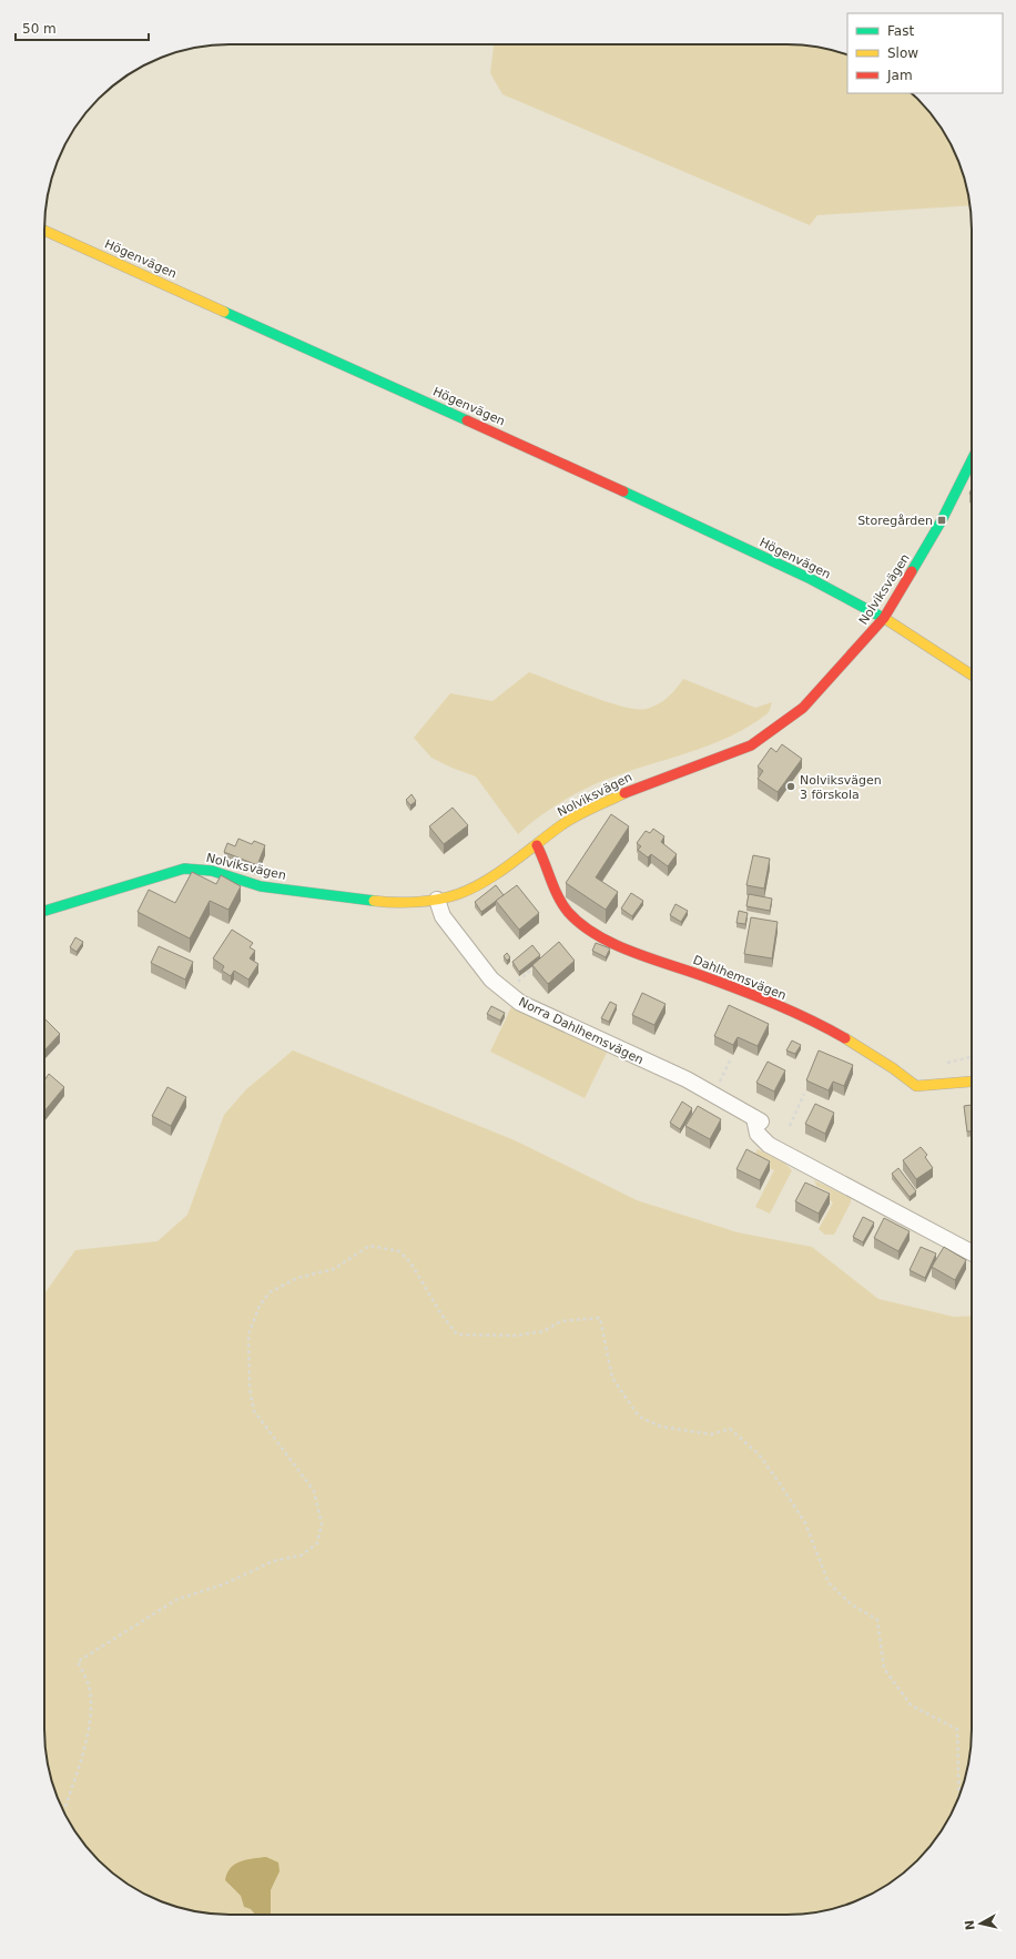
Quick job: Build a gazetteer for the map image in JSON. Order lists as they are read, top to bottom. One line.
{"streets":{"street":["Högenvägen","Nolviksvägen","Dahlhemsvägen","Norra Dahlhemsvägen"]},"crossings":[["Högenvägen","Nolviksvägen"],["Nolviksvägen","Dahlhemsvägen"],["Nolviksvägen","Norra Dahlhemsvägen"]],"places":{"transit":["Storegården"],"other":["Nolviksvägen 3 förskola"]},"legend":["Fast","Slow","Jam"],"scale_bar":"50 m","north":"left"}
